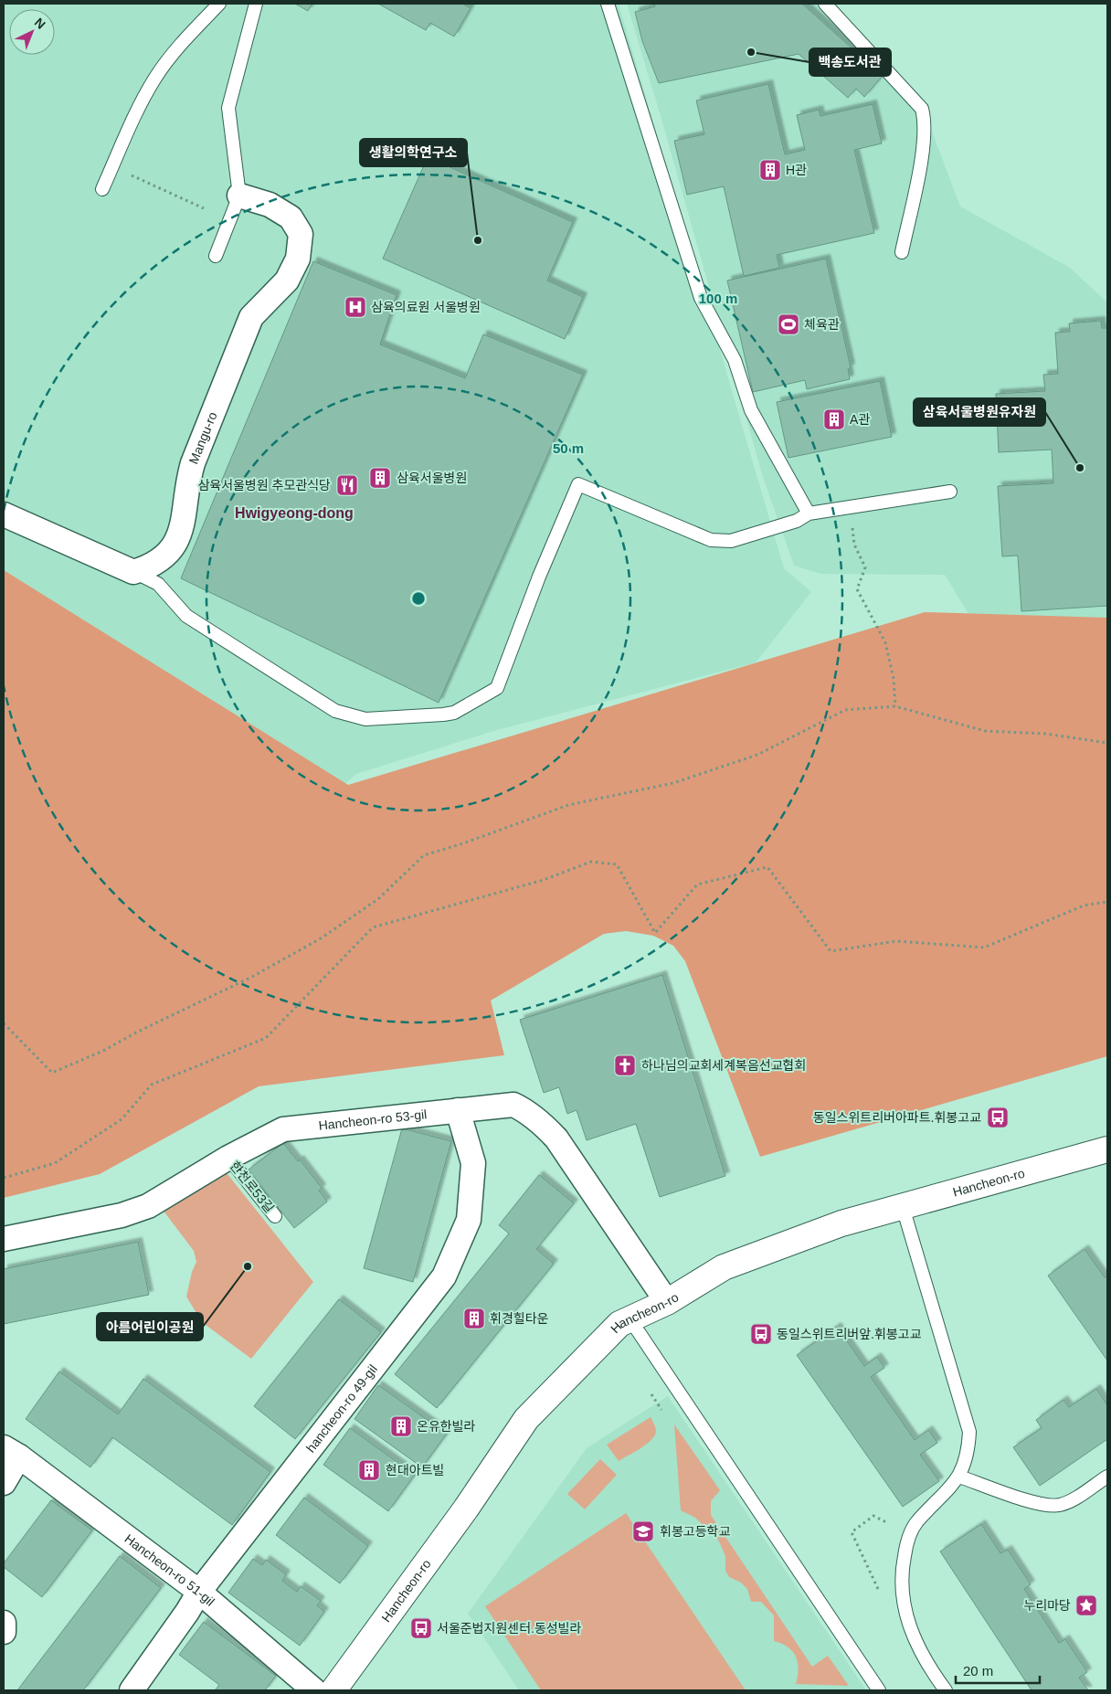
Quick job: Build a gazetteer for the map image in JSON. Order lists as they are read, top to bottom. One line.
{"streets":{"main road":["Hancheon-ro"],"street":["Mangu-ro","Hancheon-ro 53-gil","hancheon-ro 49-gil","Hancheon-ro 51-gil"],"lane":["한천로53길"]},"crossings":[["Hancheon-ro 53-gil","Hancheon-ro"],["Hancheon-ro 53-gil","한천로53길"],["Hancheon-ro 53-gil","hancheon-ro 49-gil"],["hancheon-ro 49-gil","Hancheon-ro 51-gil"]],"districts":["Hwigyeong-dong"],"places":{"other":["백송도서관","생활의학연구소","삼육서울병원유자원","아름어린이공원"],"building":["H관","A관","삼육서울병원","휘경힐타운","온유한빌라","현대아트빌"],"hospital":["삼육의료원 서울병원"],"sports":["체육관"],"restaurant":["삼육서울병원 추모관식당"],"church":["하나님의교회세계복음선교협회"],"bus stop":["동일스위트리버아파트.휘봉고교","동일스위트리버앞.휘봉고교","서울준법지원센터.동성빌라"],"school or university":["휘봉고등학교"],"place":["누리마당"]},"scale_bar":"20 m","north":"top right","rings":["100 m","50 m"]}
